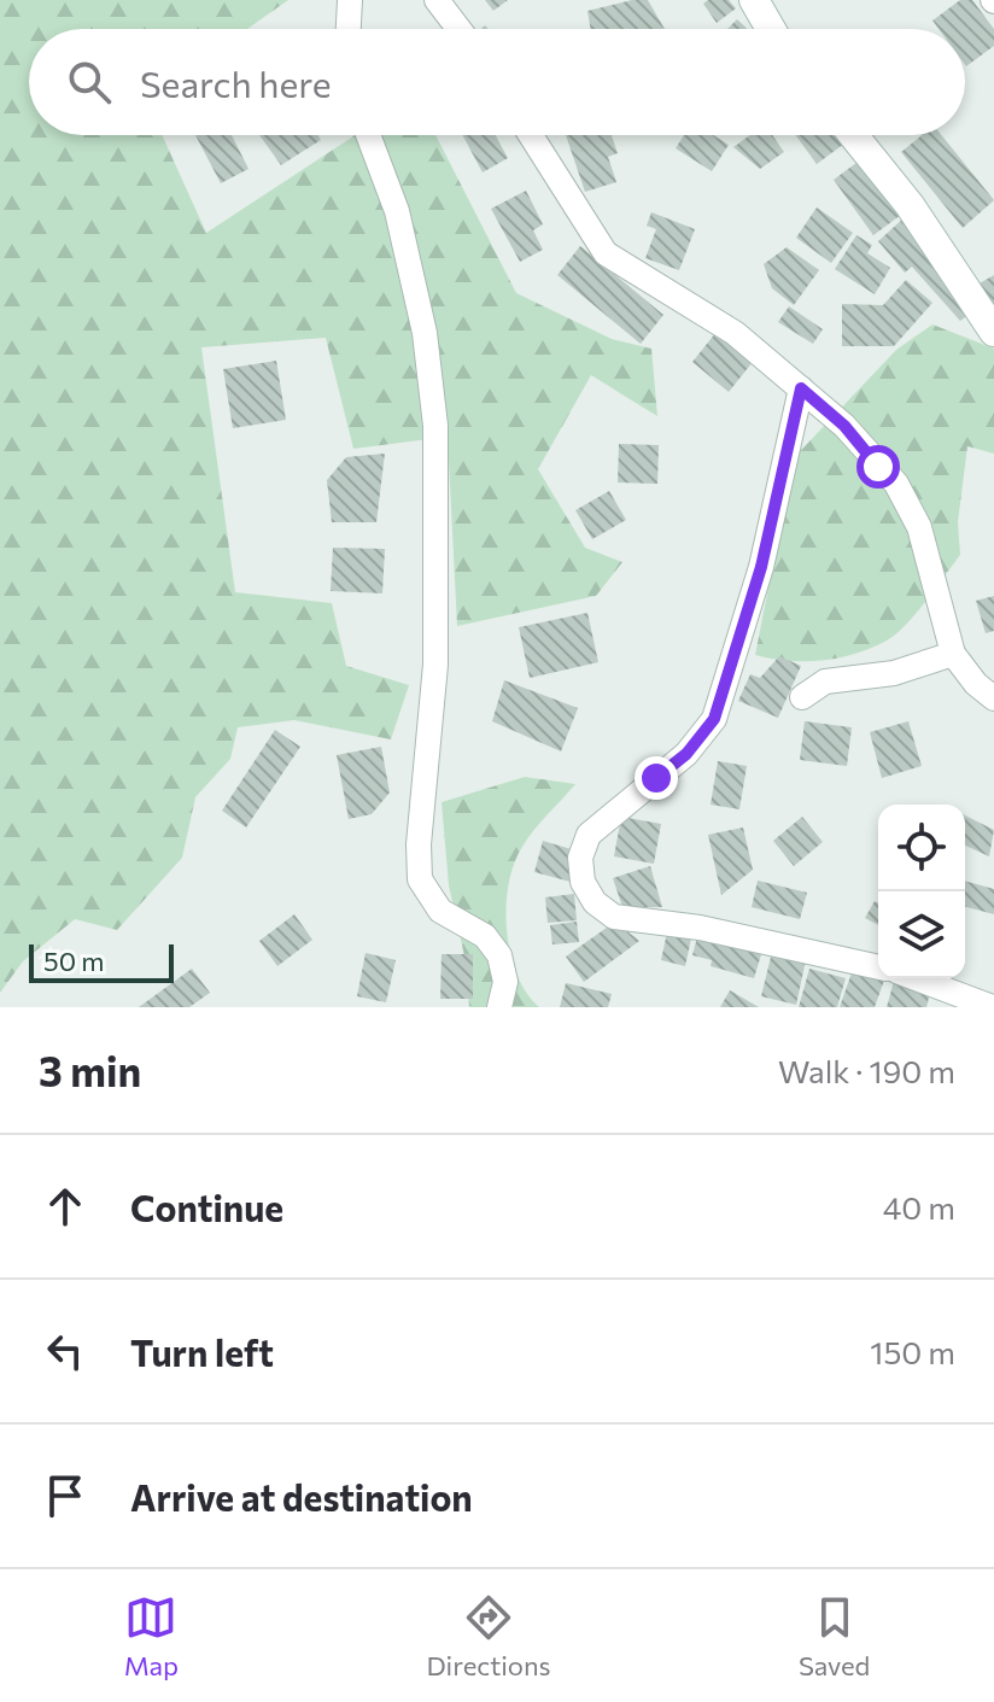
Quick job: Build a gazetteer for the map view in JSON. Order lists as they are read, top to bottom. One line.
{"scale_bar":"50 m","page":{"search":"Search here","scale":"50 m","heading":["3 min","Walk · 190 m"],"list":[["Continue","40 m"],["Turn left","150 m"],"Arrive at destination"],"nav":["Map","Directions","Saved"]}}
